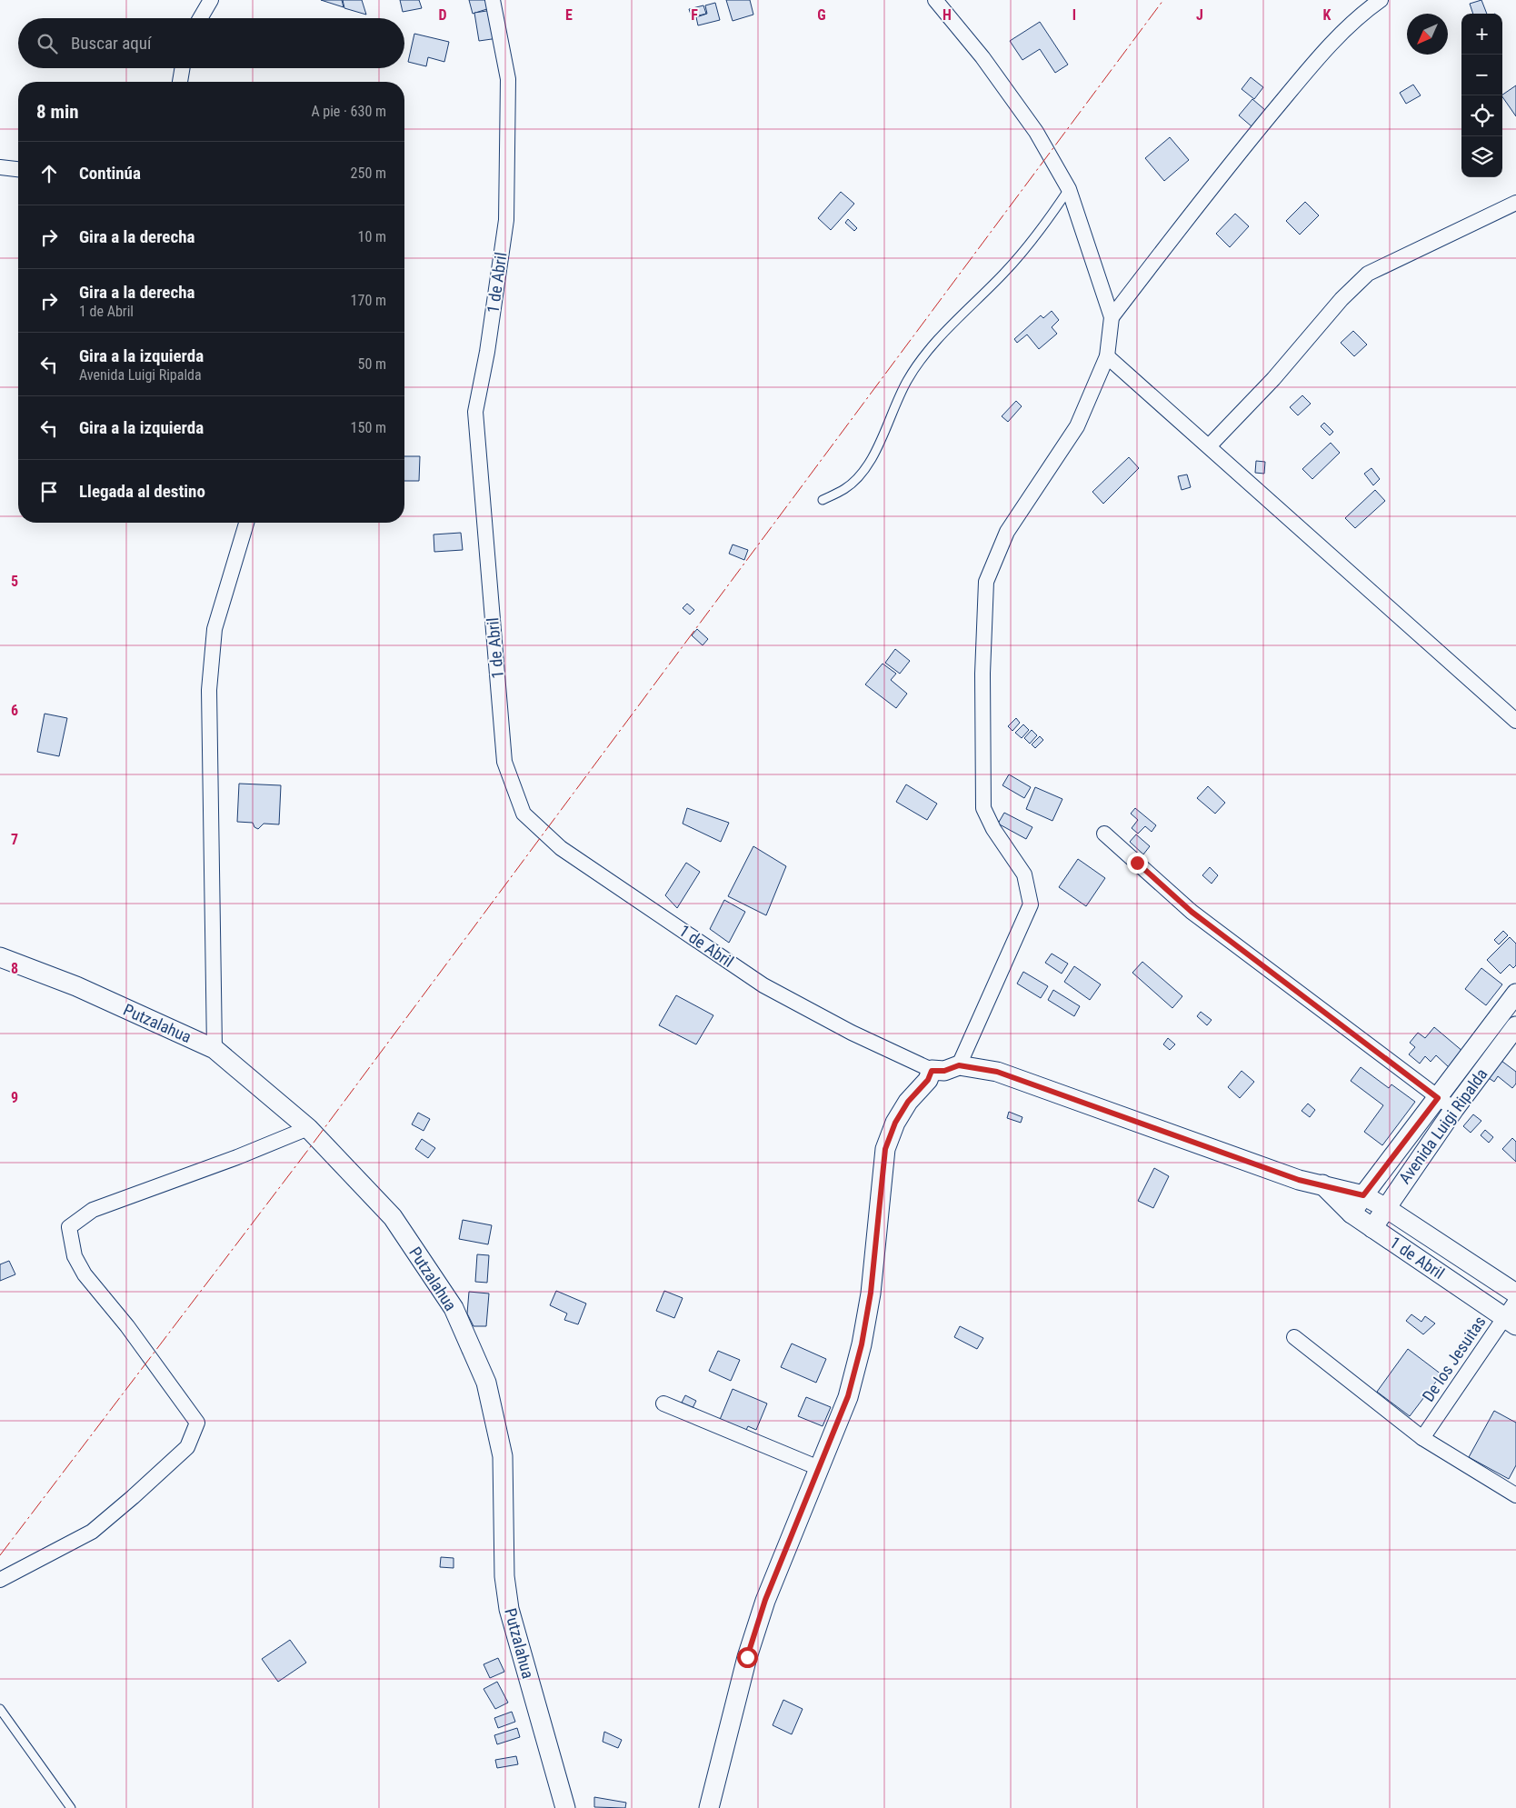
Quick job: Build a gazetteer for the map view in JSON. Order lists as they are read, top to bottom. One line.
{"streets":{"street":["1 de Abril","Putzalahua","Avenida Luigi Ripalda","De los Jesuitas"]},"crossings":[["1 de Abril","Avenida Luigi Ripalda"],["1 de Abril","De los Jesuitas"]],"north":"bottom left","page":{"map_buttons":["+","−"],"search":"Buscar aquí","heading":["8 min","A pie · 630 m"],"list":[["Continúa","250 m"],["Gira a la derecha","10 m"],["Gira a la derecha","1 de Abril","170 m"],["Gira a la izquierda","Avenida Luigi Ripalda","50 m"],["Gira a la izquierda","150 m"],"Llegada al destino"]},"grid":{"columns":["D","E","F","G","H","I","J","K"],"rows":["5","6","7","8","9"]}}
